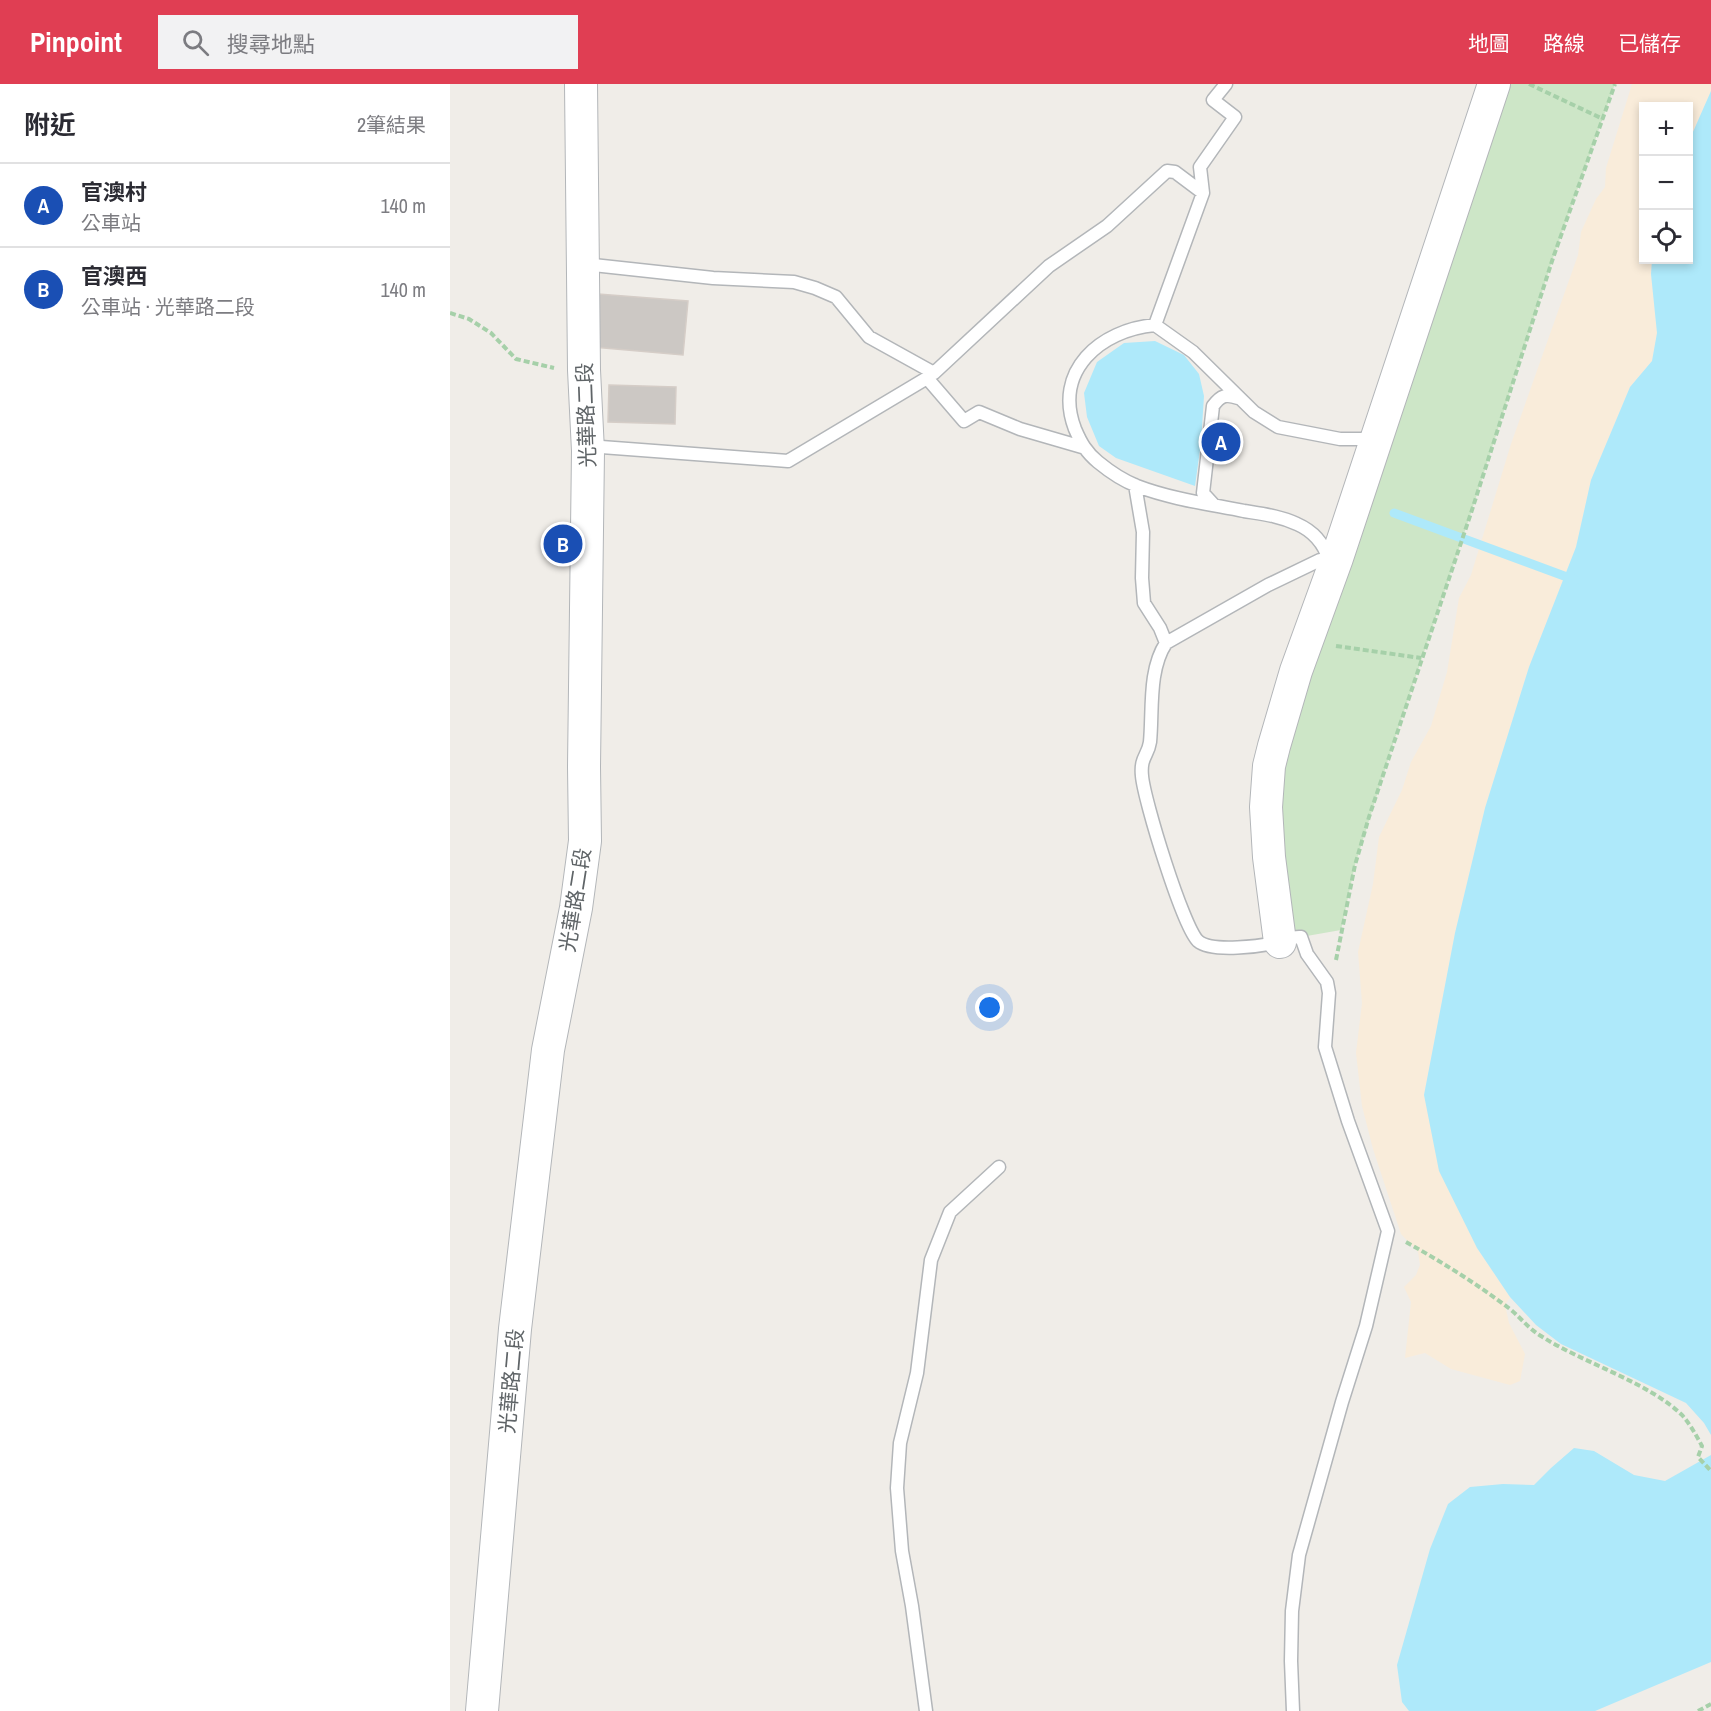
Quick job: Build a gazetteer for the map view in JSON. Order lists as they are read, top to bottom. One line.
{"streets":{"street":["光華路二段"]},"page":{"header":"Pinpoint","search":"搜尋地點","nav":["地圖","路線","已儲存"],"heading":["附近","2筆結果"],"map_buttons":["+","−"],"list":[{"mark":"A","name":"官澳村","note":"公車站","value":"140 m"},{"mark":"B","name":"官澳西","note":"公車站 · 光華路二段","value":"140 m"}],"pins":["A","B"]}}
